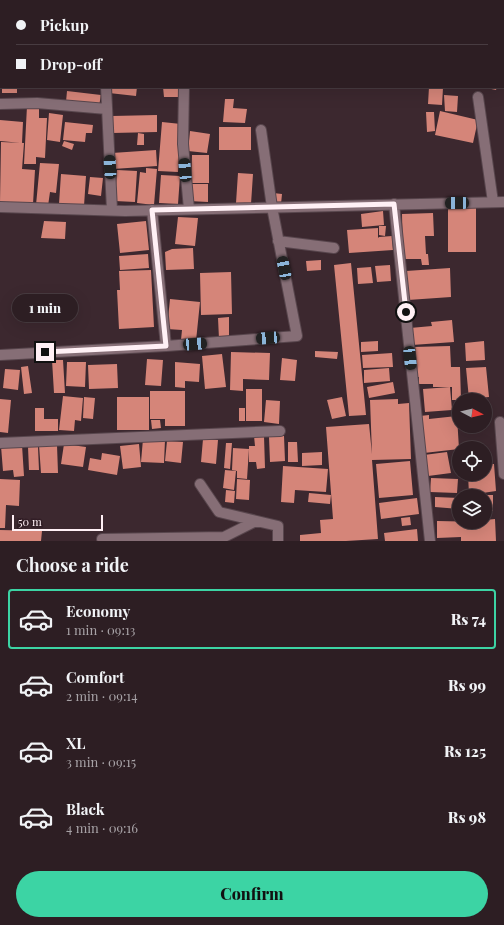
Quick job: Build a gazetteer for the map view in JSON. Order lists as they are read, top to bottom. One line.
{"scale_bar":"50 m","north":"right","page":{"banner":["Pickup","Drop-off"],"bubble":"1 min","scale":"50 m","heading":"Choose a ride","list":[{"name":"Economy","note":"1 min · 09:13","value":"Rs 74"},{"name":"Comfort","note":"2 min · 09:14","value":"Rs 99"},{"name":"XL","note":"3 min · 09:15","value":"Rs 125"},{"name":"Black","note":"4 min · 09:16","value":"Rs 98"}],"buttons":"Confirm"}}
